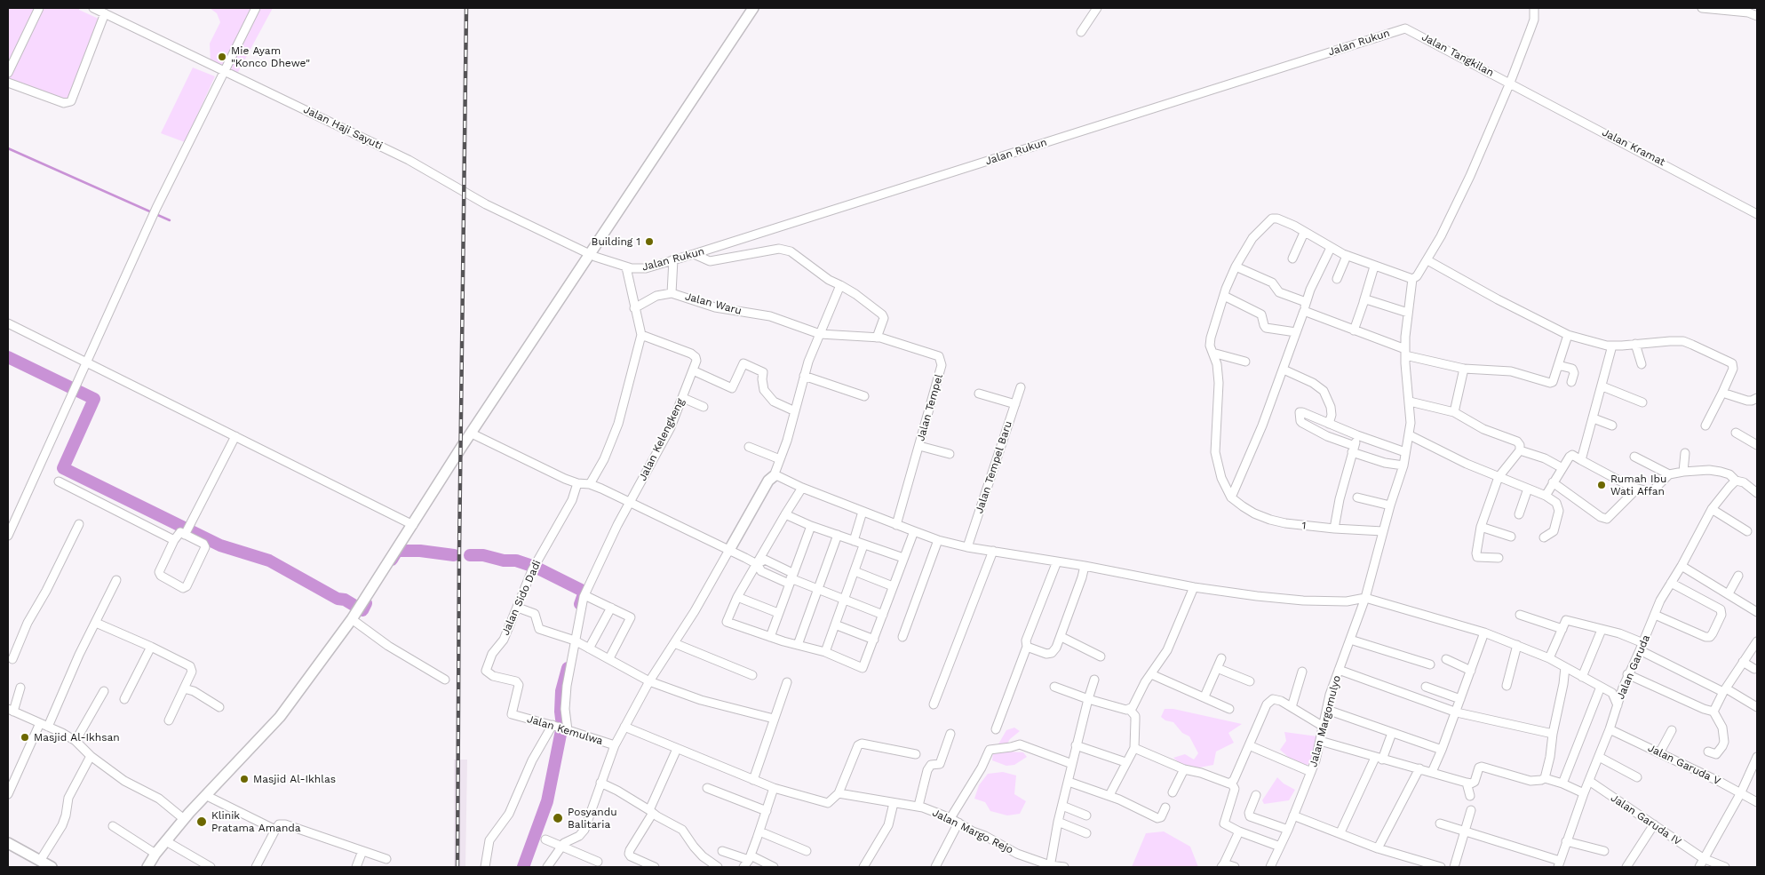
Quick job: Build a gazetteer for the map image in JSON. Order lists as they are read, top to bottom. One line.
{"streets":{"street":["Jalan Rukun","Jalan Tangkilan","Jalan Haji Sayuti","Jalan Kramat","Jalan Waru","Jalan Tempel","Jalan Kelengkeng","Jalan Tempel Baru","1","Jalan Sido Dadi","Jalan Garuda","Jalan Margomulyo","Jalan Kemulwa","Jalan Garuda V","Jalan Garuda IV","Jalan Margo Rejo"]},"crossings":[["Jalan Rukun","Jalan Tangkilan"],["Jalan Rukun","Jalan Haji Sayuti"],["Jalan Tangkilan","Jalan Kramat"],["Jalan Waru","Jalan Tempel"],["Jalan Kelengkeng","Jalan Kemulwa"],["1","Jalan Margomulyo"],["Jalan Sido Dadi","Jalan Kemulwa"],["Jalan Garuda","Jalan Garuda V"],["Jalan Garuda","Jalan Garuda IV"]],"places":["Mie Ayam \"Konco Dhewe\"","Building 1","Rumah Ibu Wati Affan","Masjid Al-Ikhsan","Masjid Al-Ikhlas","Posyandu Balitaria","Klinik Pratama Amanda"]}
